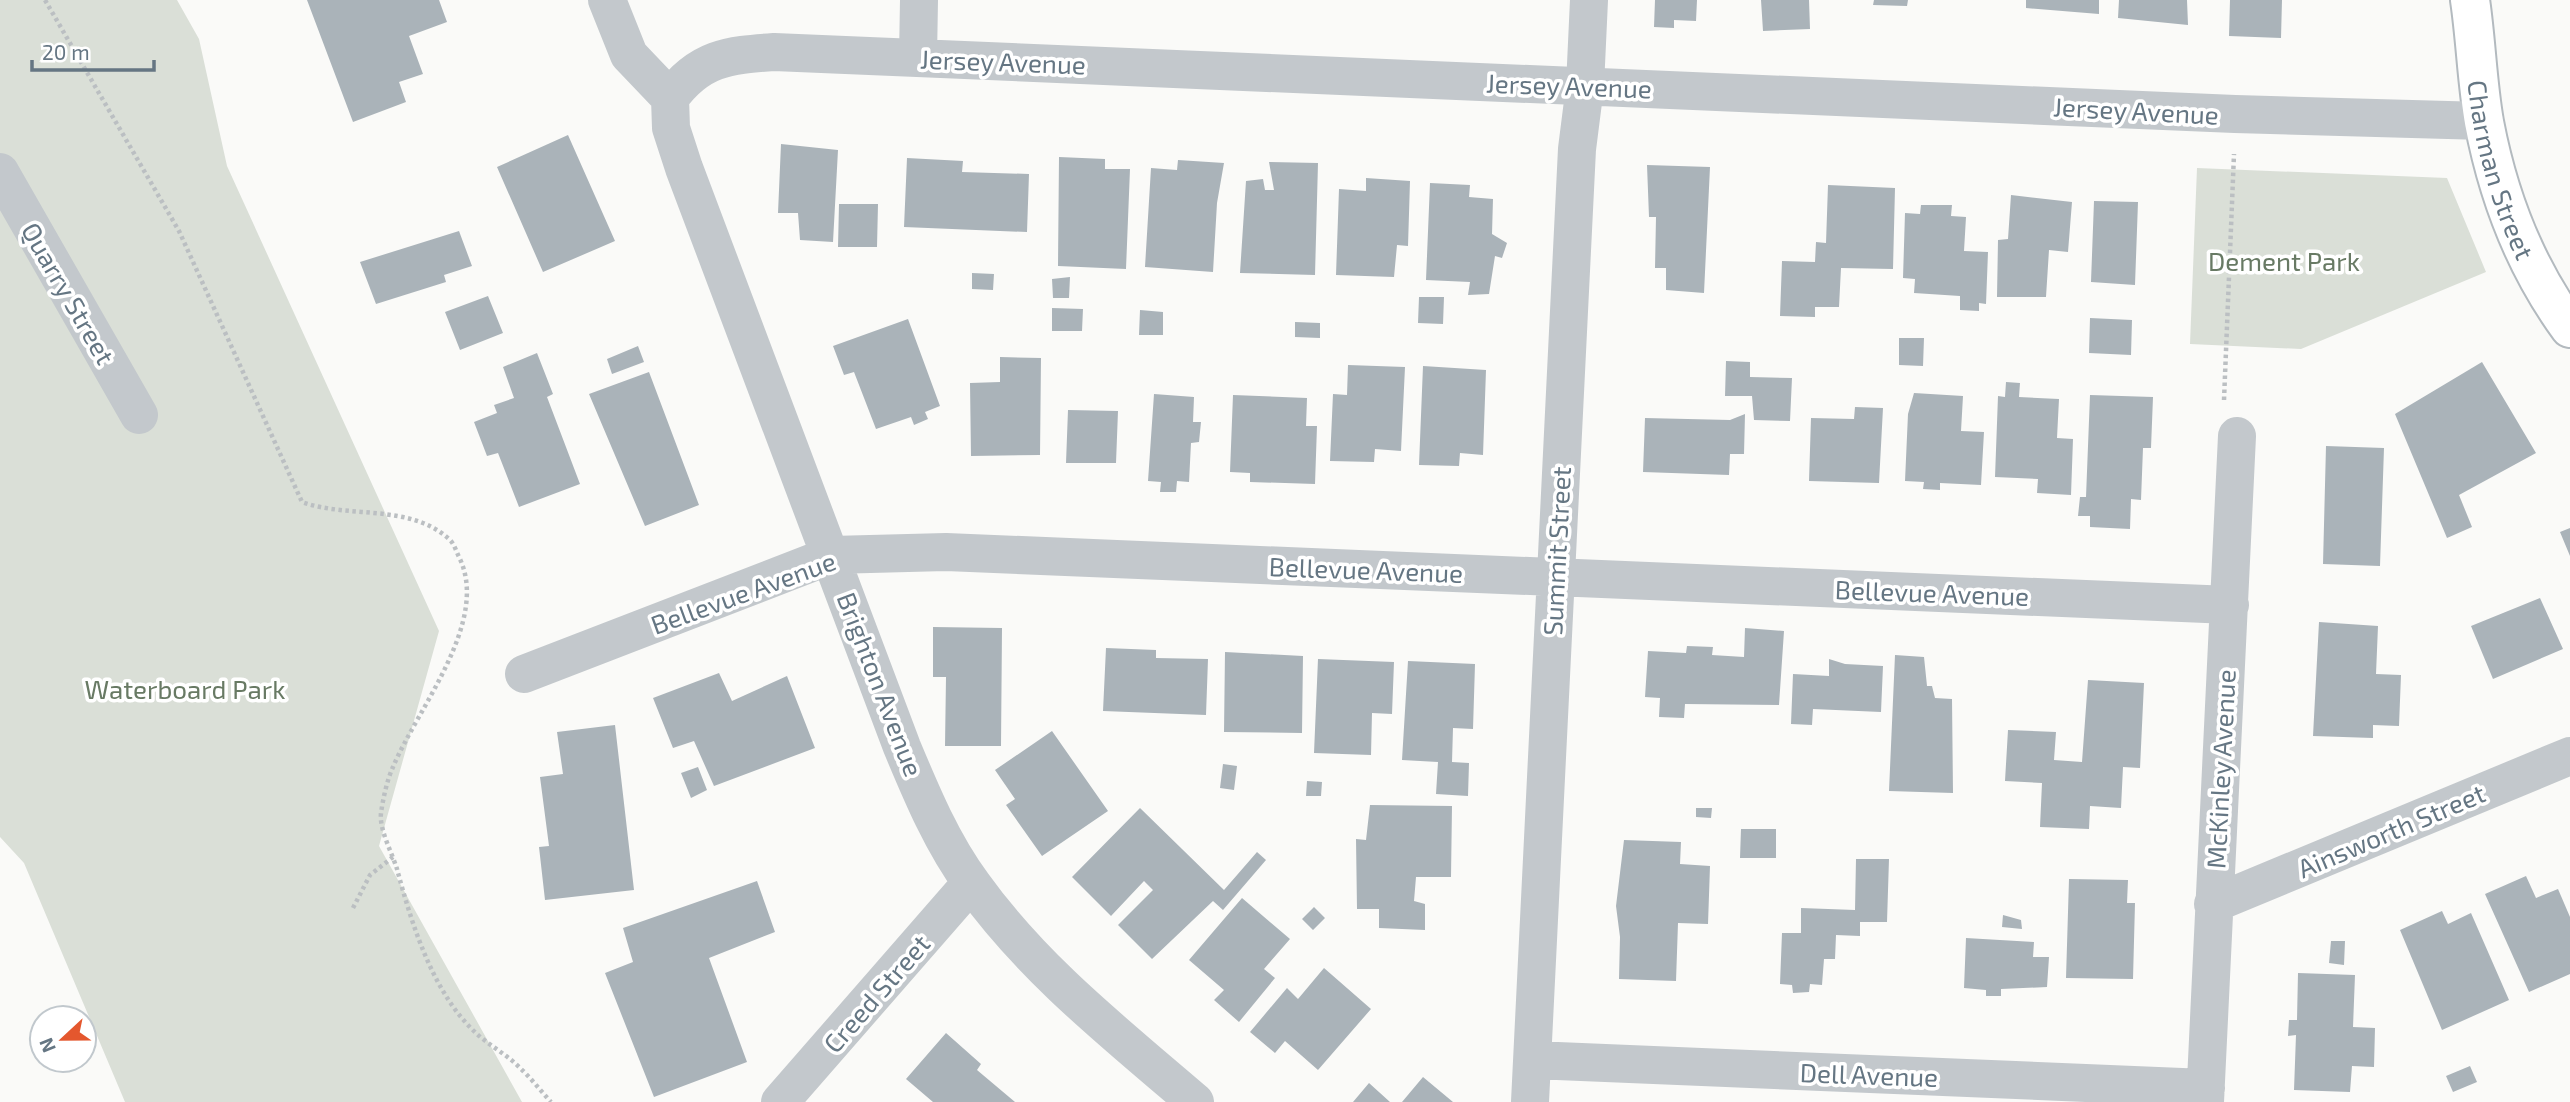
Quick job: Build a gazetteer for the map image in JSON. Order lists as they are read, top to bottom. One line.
{"streets":{"street":["Jersey Avenue","Charman Street","Quarry Street","Summit Street","Bellevue Avenue","Brighton Avenue","McKinley Avenue","Ainsworth Street","Creed Street","Dell Avenue"]},"crossings":[["Jersey Avenue","Charman Street"],["Jersey Avenue","Summit Street"],["Jersey Avenue","Brighton Avenue"],["Summit Street","Bellevue Avenue"],["Summit Street","Dell Avenue"],["Bellevue Avenue","Brighton Avenue"],["Bellevue Avenue","McKinley Avenue"],["Brighton Avenue","Creed Street"],["McKinley Avenue","Ainsworth Street"],["McKinley Avenue","Dell Avenue"]],"parks":["Dement Park","Waterboard Park"],"scale_bar":"20 m","north":"left"}
